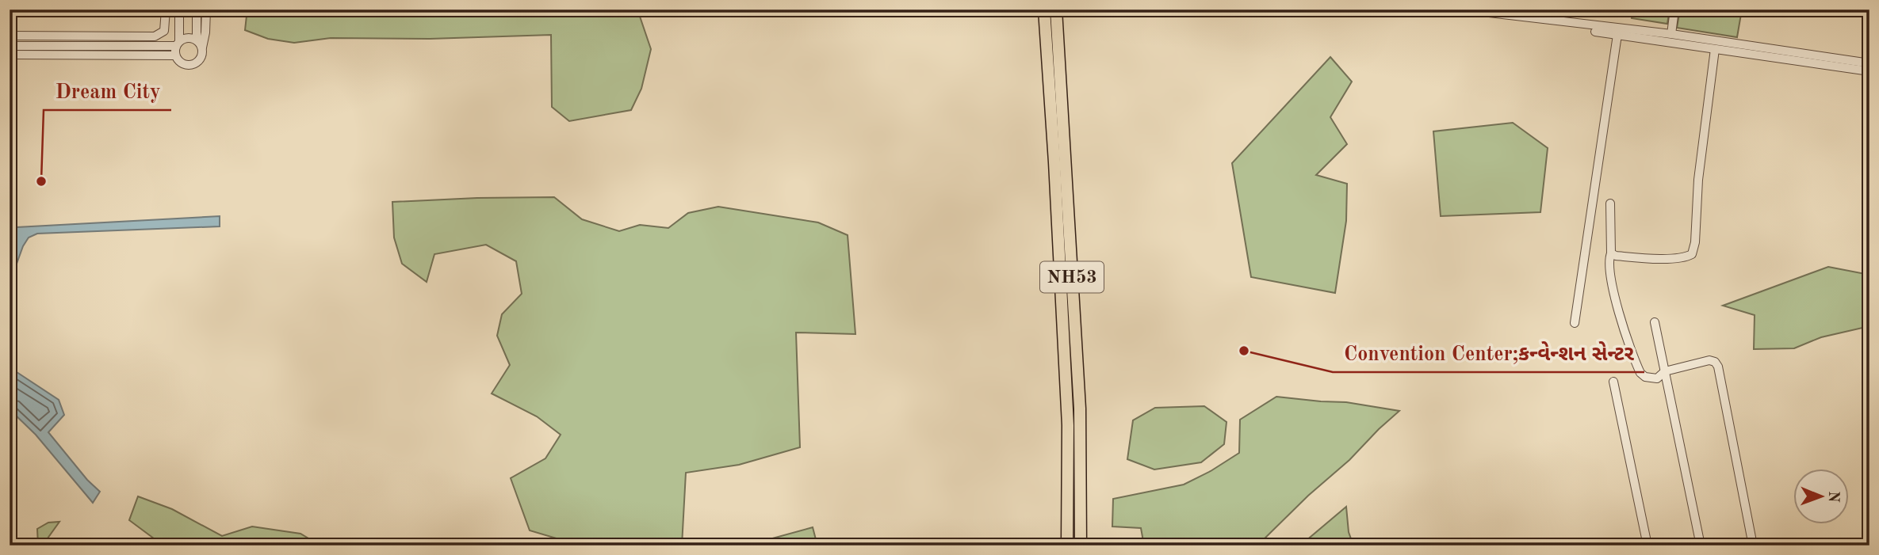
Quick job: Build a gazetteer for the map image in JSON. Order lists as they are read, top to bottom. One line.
{"streets":{"highway":["NH53"]},"places":["Dream City","Convention Center;કન્વેન્શન સેન્ટર"],"north":"right"}
